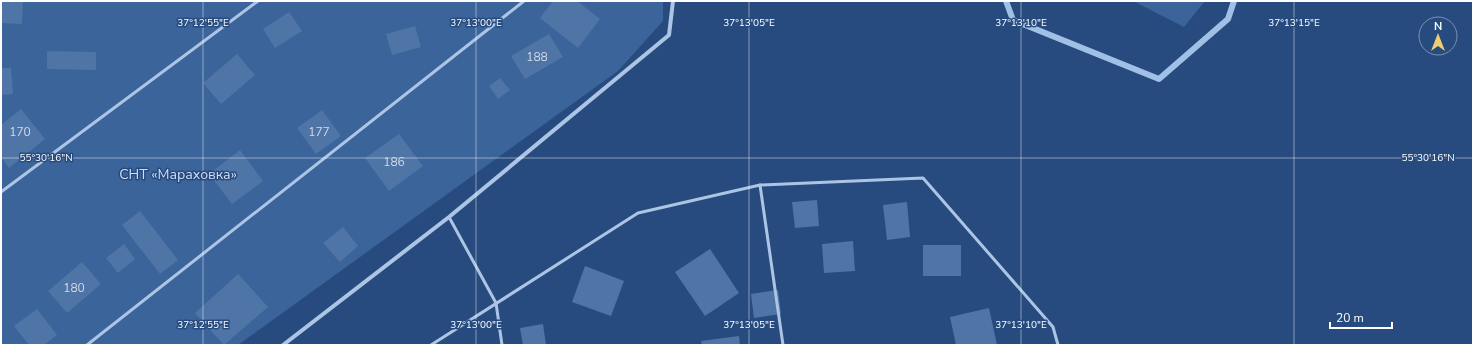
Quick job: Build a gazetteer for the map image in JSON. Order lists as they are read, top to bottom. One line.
{"parks":["СНТ «Мараховка»"],"house_numbers":["188","170","177","186","180"],"scale_bar":"20 m","north":"top","coordinates":["37°12'55\"E","37°13'00\"E","37°13'05\"E","37°13'10\"E","37°13'15\"E","55°30'16\"N"]}
